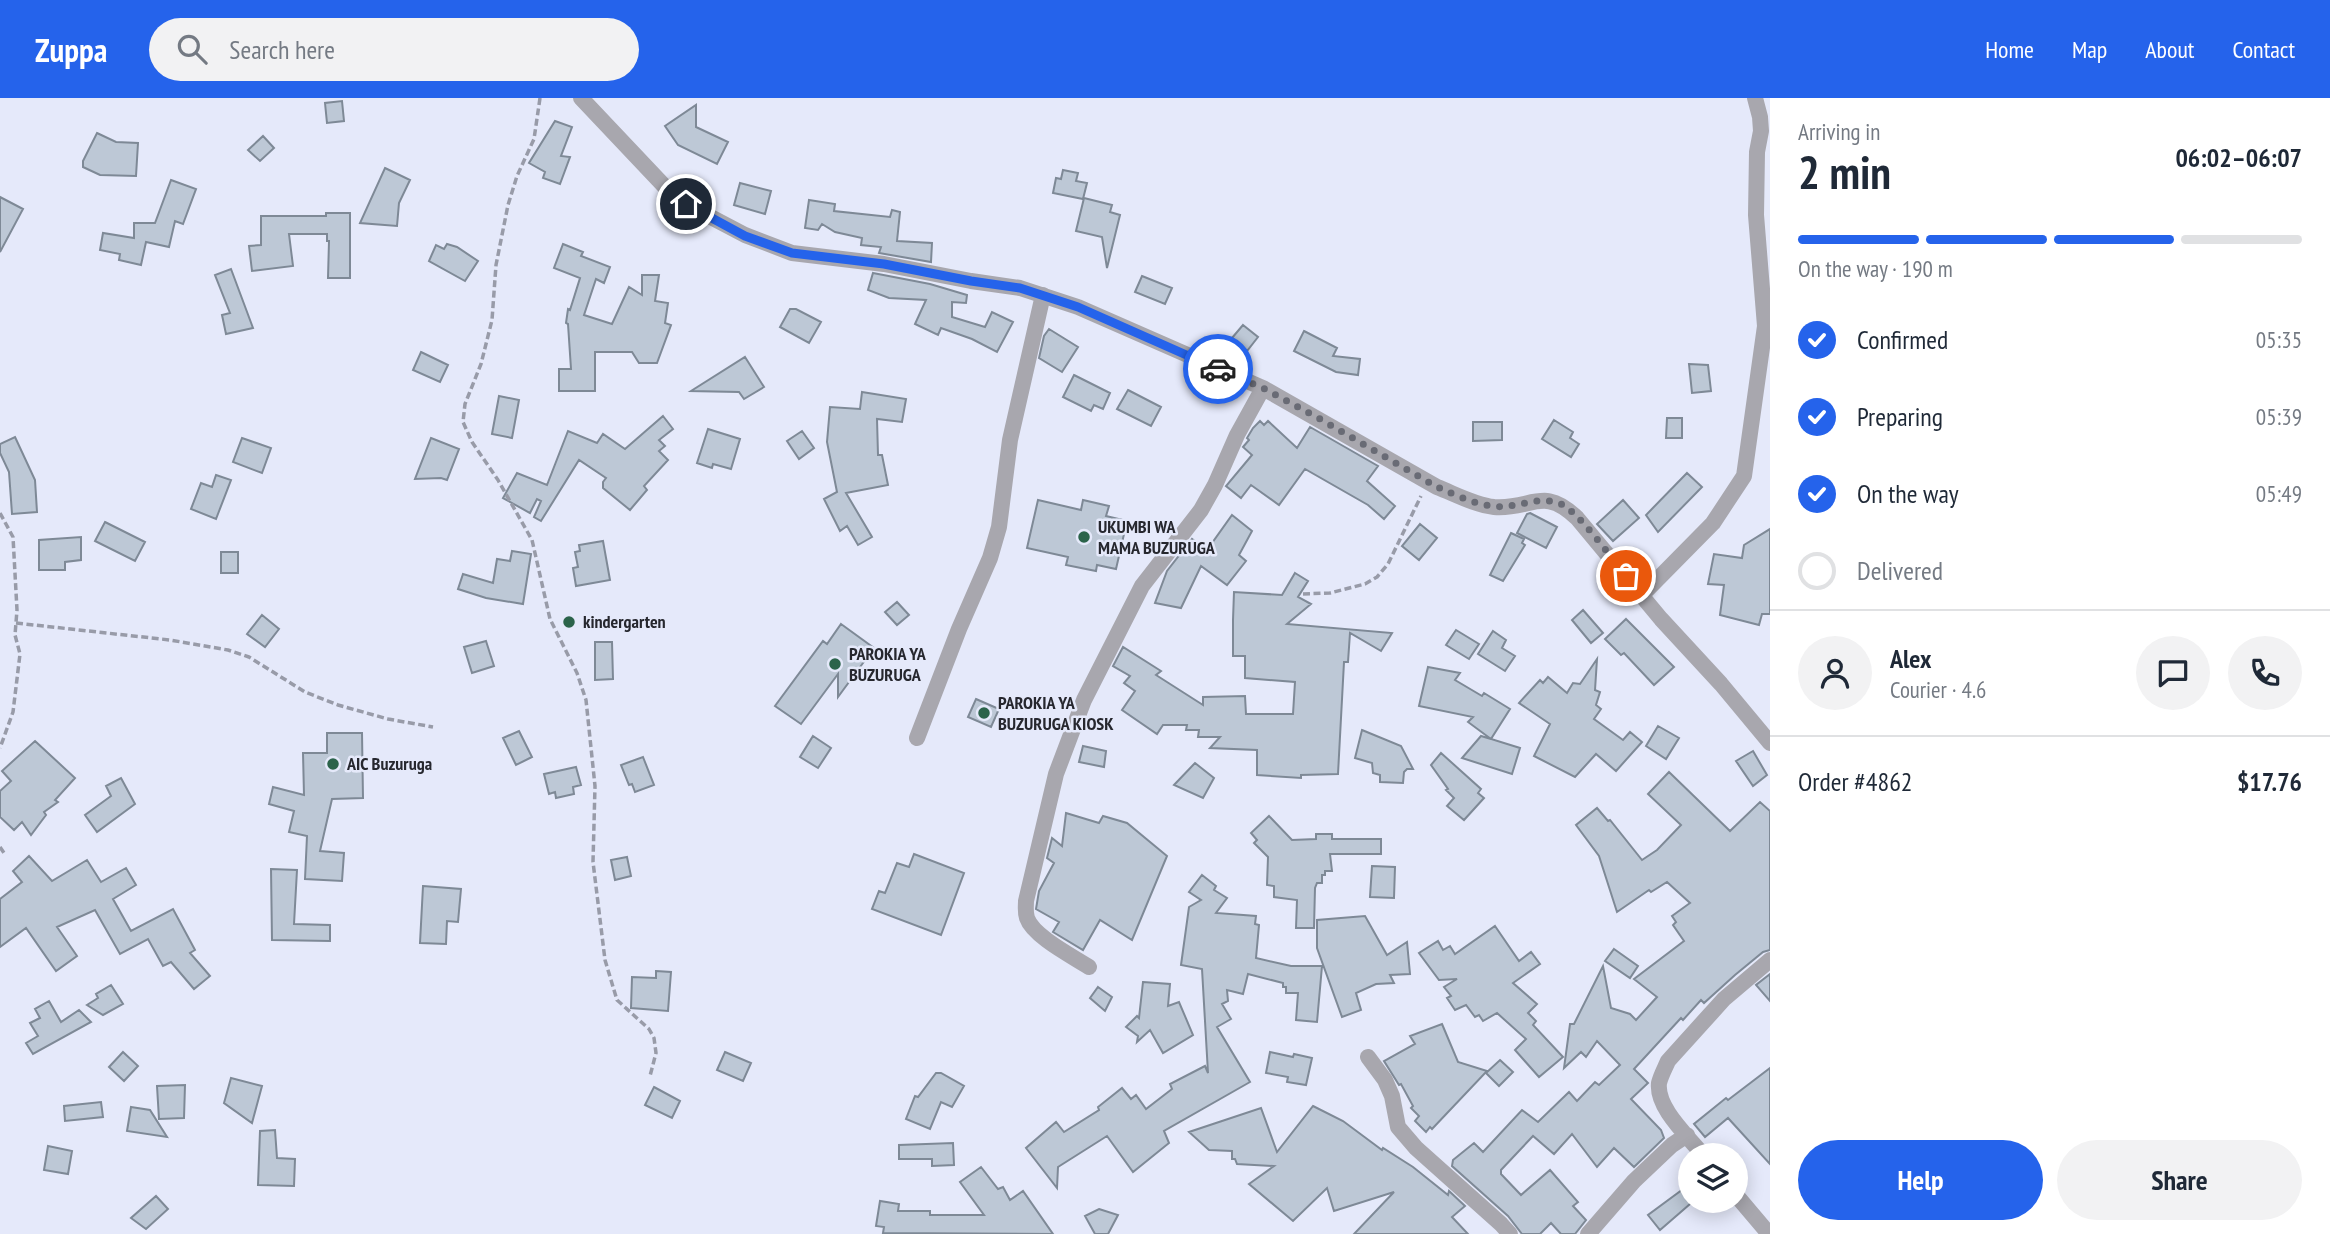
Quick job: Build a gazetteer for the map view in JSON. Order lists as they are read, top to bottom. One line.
{"places":["UKUMBI WA MAMA BUZURUGA","kindergarten","PAROKIA YA BUZURUGA","PAROKIA YA BUZURUGA KIOSK","AIC Buzuruga"],"page":{"header":"Zuppa","search":"Search here","nav":["Home","Map","About","Contact"],"heading":["2 min","Arriving in","06:02–06:07"],"panel":["Alex","Courier · 4.6","Order #4862","$17.76"],"bar":"On the way · 190 m","list":[["Confirmed","05:35"],["Preparing","05:39"],["On the way","05:49"],"Delivered"],"buttons":["Help","Share"]}}
